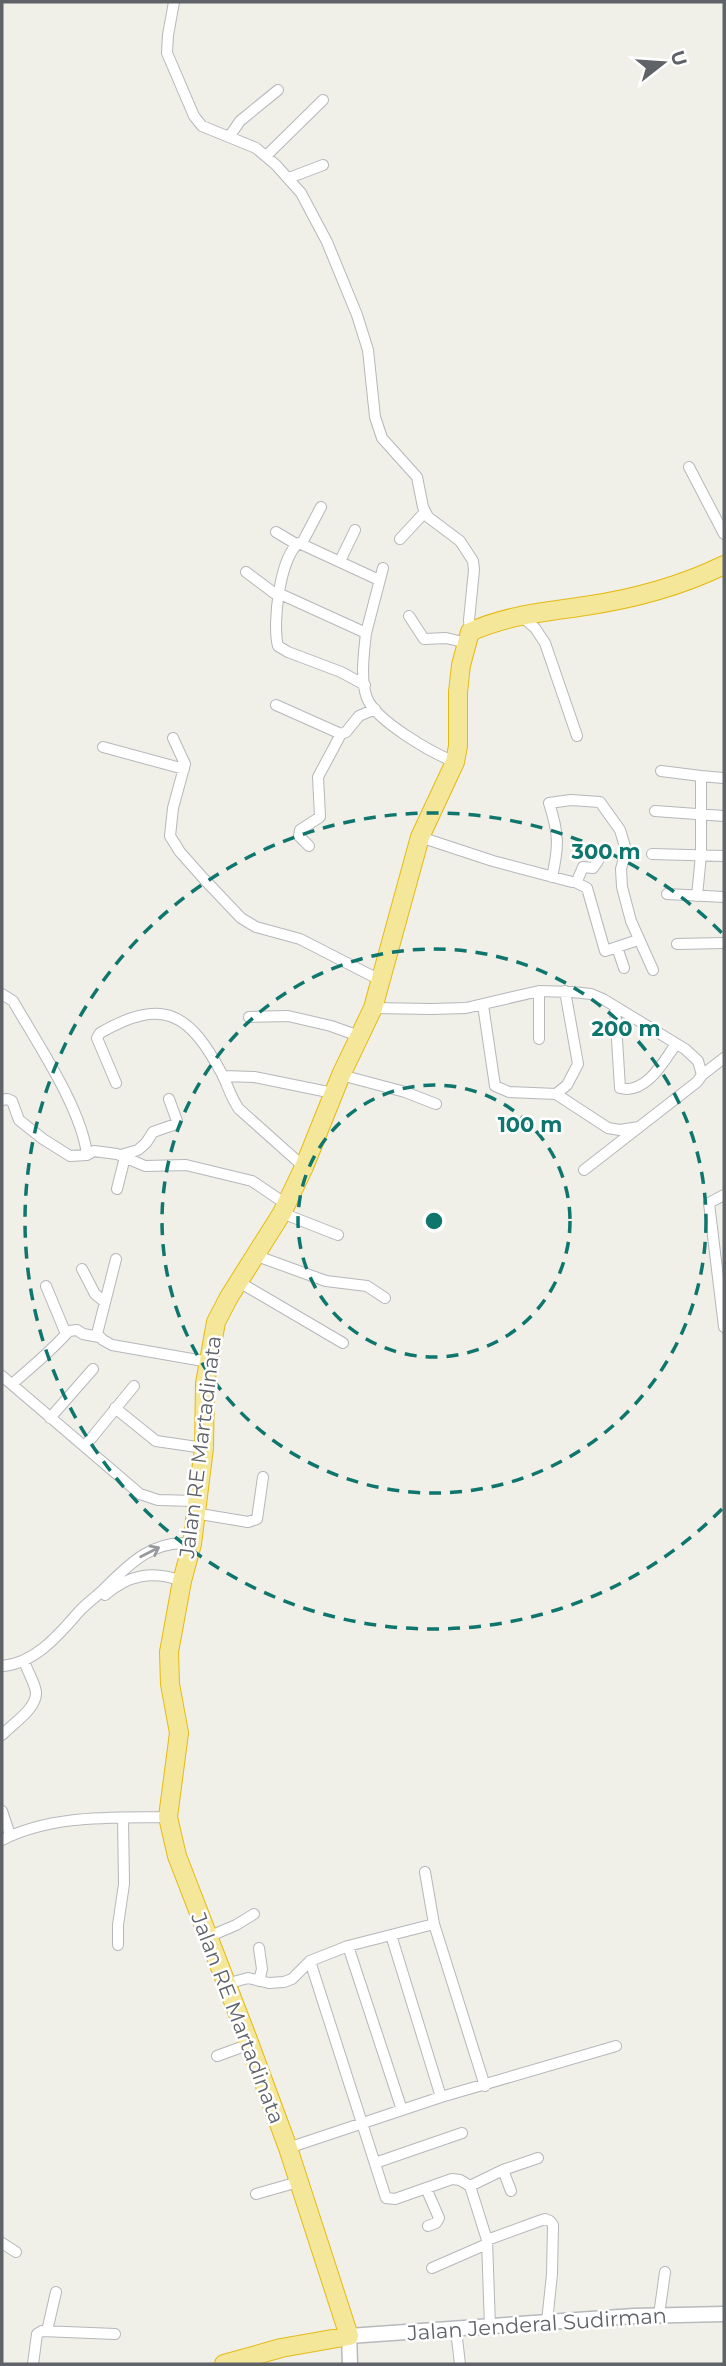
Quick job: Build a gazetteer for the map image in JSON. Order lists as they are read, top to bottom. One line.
{"streets":{"highway":["Jalan RE Martadinata"],"main road":["Jalan Jenderal Sudirman"]},"crossings":[["Jalan RE Martadinata","Jalan Jenderal Sudirman"]],"north":"right","rings":["300 m","200 m","100 m"]}
